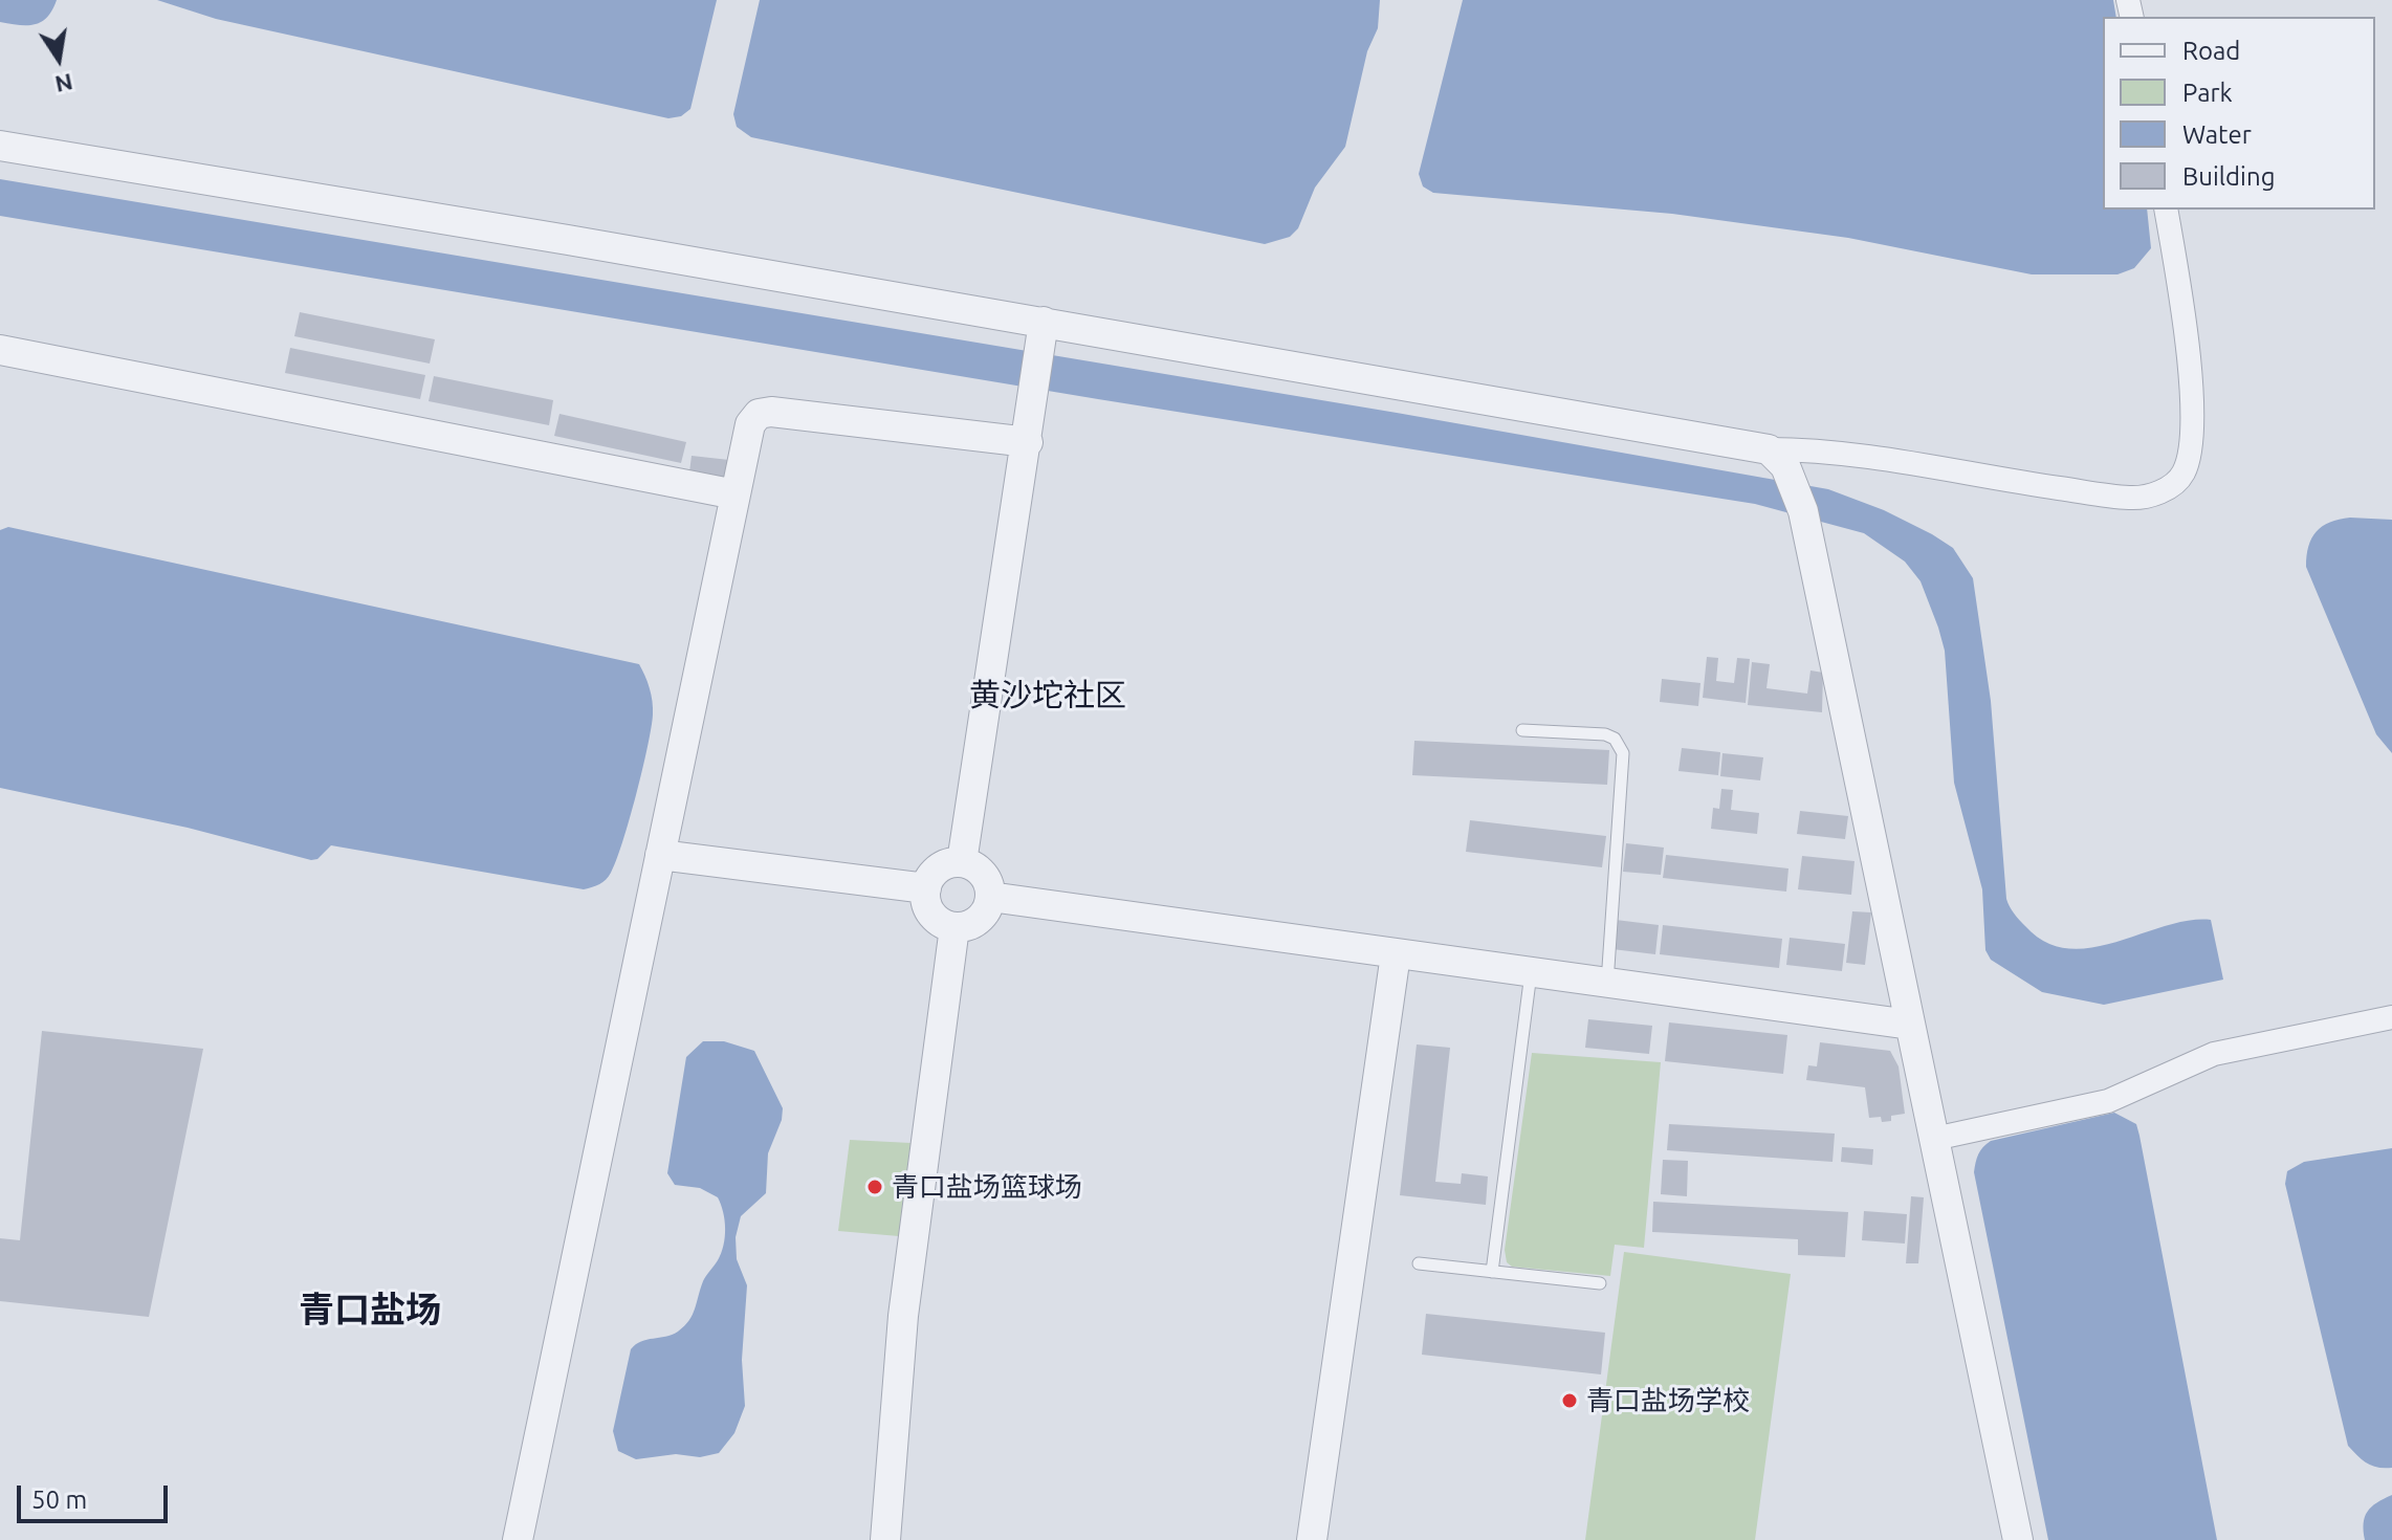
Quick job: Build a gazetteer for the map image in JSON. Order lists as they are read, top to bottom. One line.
{"districts":["黄沙坨社区","青口盐场"],"places":["青口盐场篮球场","青口盐场学校"],"legend":["Road","Park","Water","Building"],"scale_bar":"50 m","north":"bottom"}
